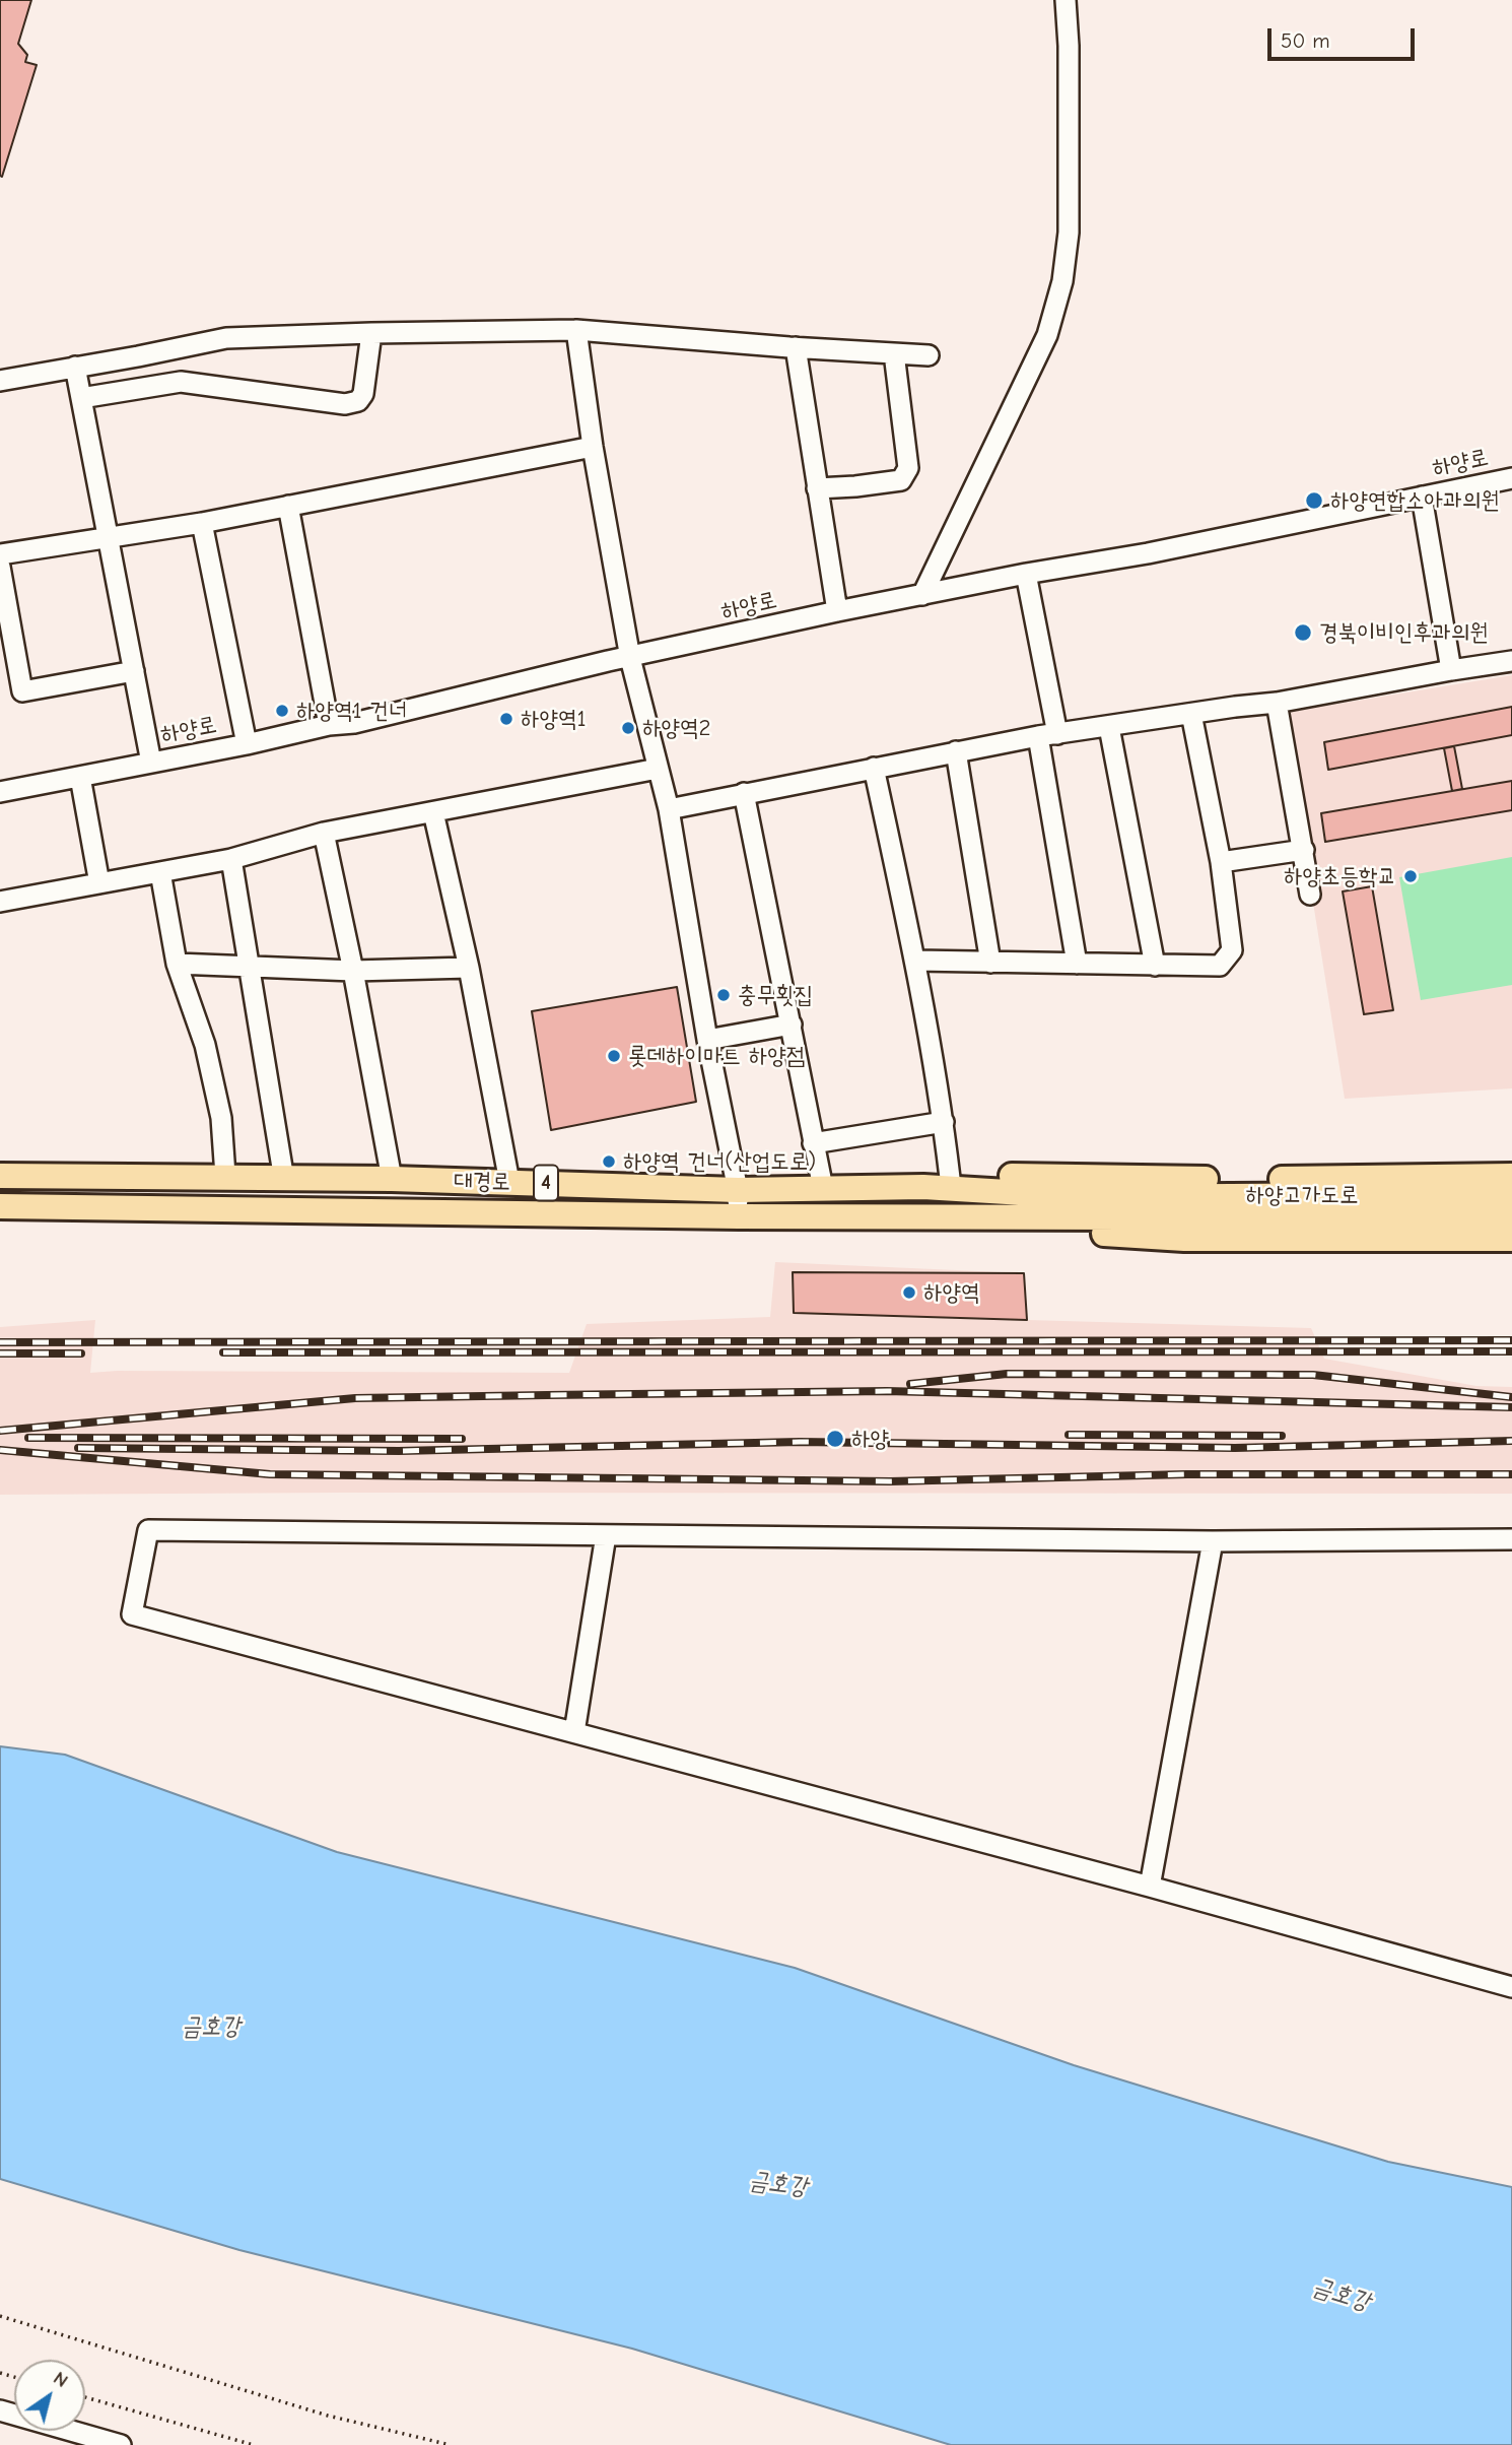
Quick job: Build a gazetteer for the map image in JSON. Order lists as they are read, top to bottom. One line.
{"streets":{"main road":["대경로","4","하양고가도로"],"street":["하양로"]},"crossings":[["대경로","하양고가도로"]],"water":["금호강"],"places":["하양연합소아과의원","경북이비인후과의원","하양역1 건너","하양역1","하양역2","하양초등학교","충무횟집","롯데하이마트 하양점","하양역 건너(산업도로)","하양역","하양"],"scale_bar":"50 m","north":"top right"}
